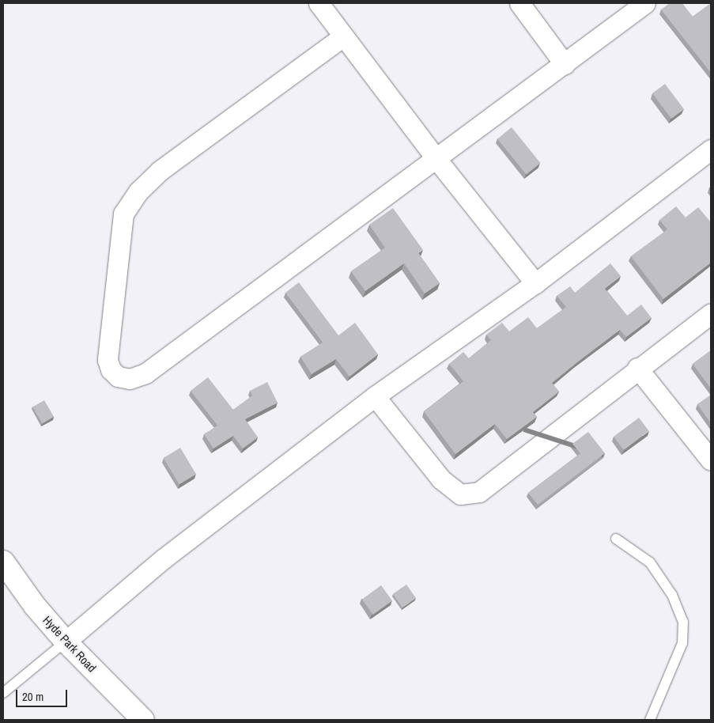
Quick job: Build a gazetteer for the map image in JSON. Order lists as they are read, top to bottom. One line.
{"streets":{"street":["Hyde Park Road"]},"scale_bar":"20 m"}
